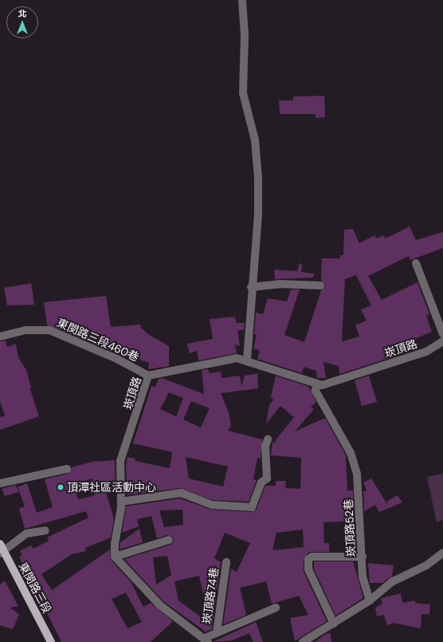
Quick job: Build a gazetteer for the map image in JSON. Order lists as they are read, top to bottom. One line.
{"streets":{"main road":["東閔路三段"],"street":["東閔路三段460巷","崁頂路","崁頂路52巷","崁頂路74巷"]},"crossings":[["東閔路三段460巷","崁頂路"],["崁頂路","崁頂路52巷"]],"places":["頂潭社區活動中心"],"north":"top"}
